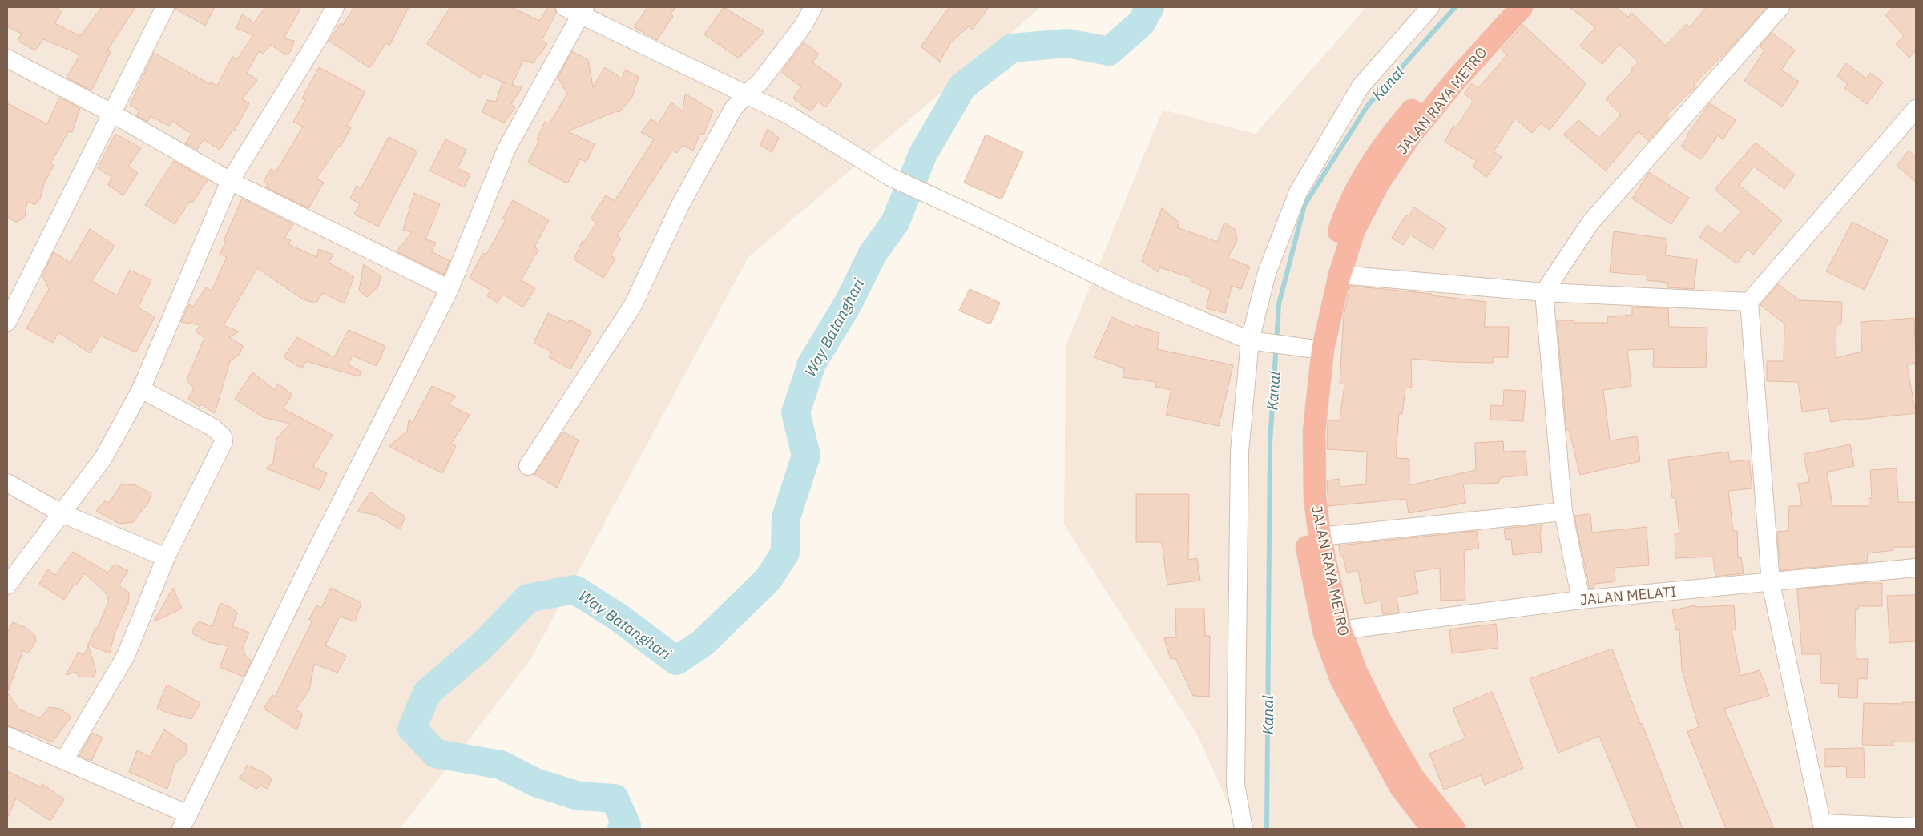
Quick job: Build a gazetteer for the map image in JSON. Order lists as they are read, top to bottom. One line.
{"streets":{"highway":["JALAN RAYA METRO"],"street":["JALAN MELATI"]},"crossings":[["JALAN RAYA METRO","JALAN MELATI"]],"water":["Kanal","Way Batanghari"]}
